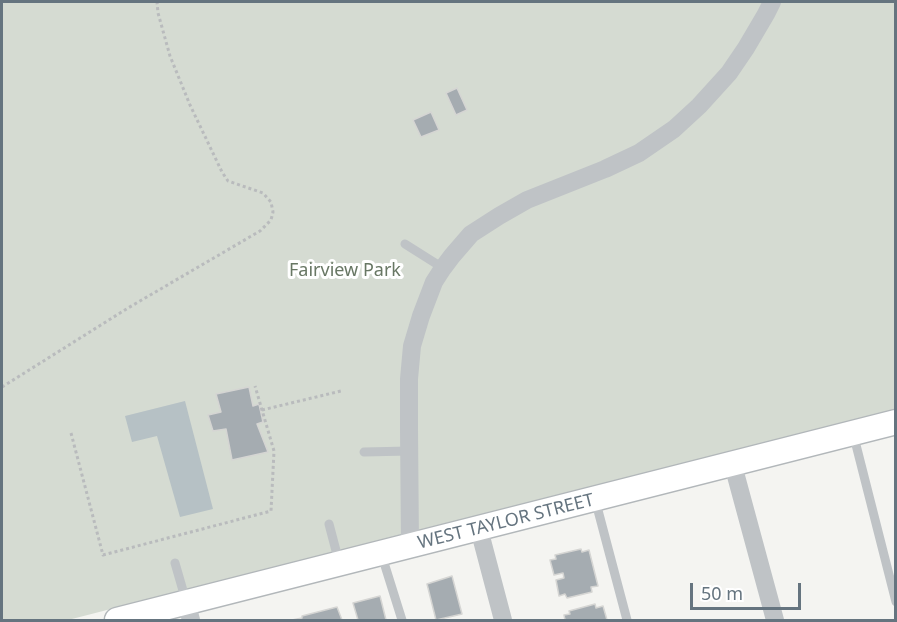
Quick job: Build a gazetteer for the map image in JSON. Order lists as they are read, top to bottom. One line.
{"streets":{"main road":["WEST TAYLOR STREET"]},"parks":["Fairview Park"],"scale_bar":"50 m"}
